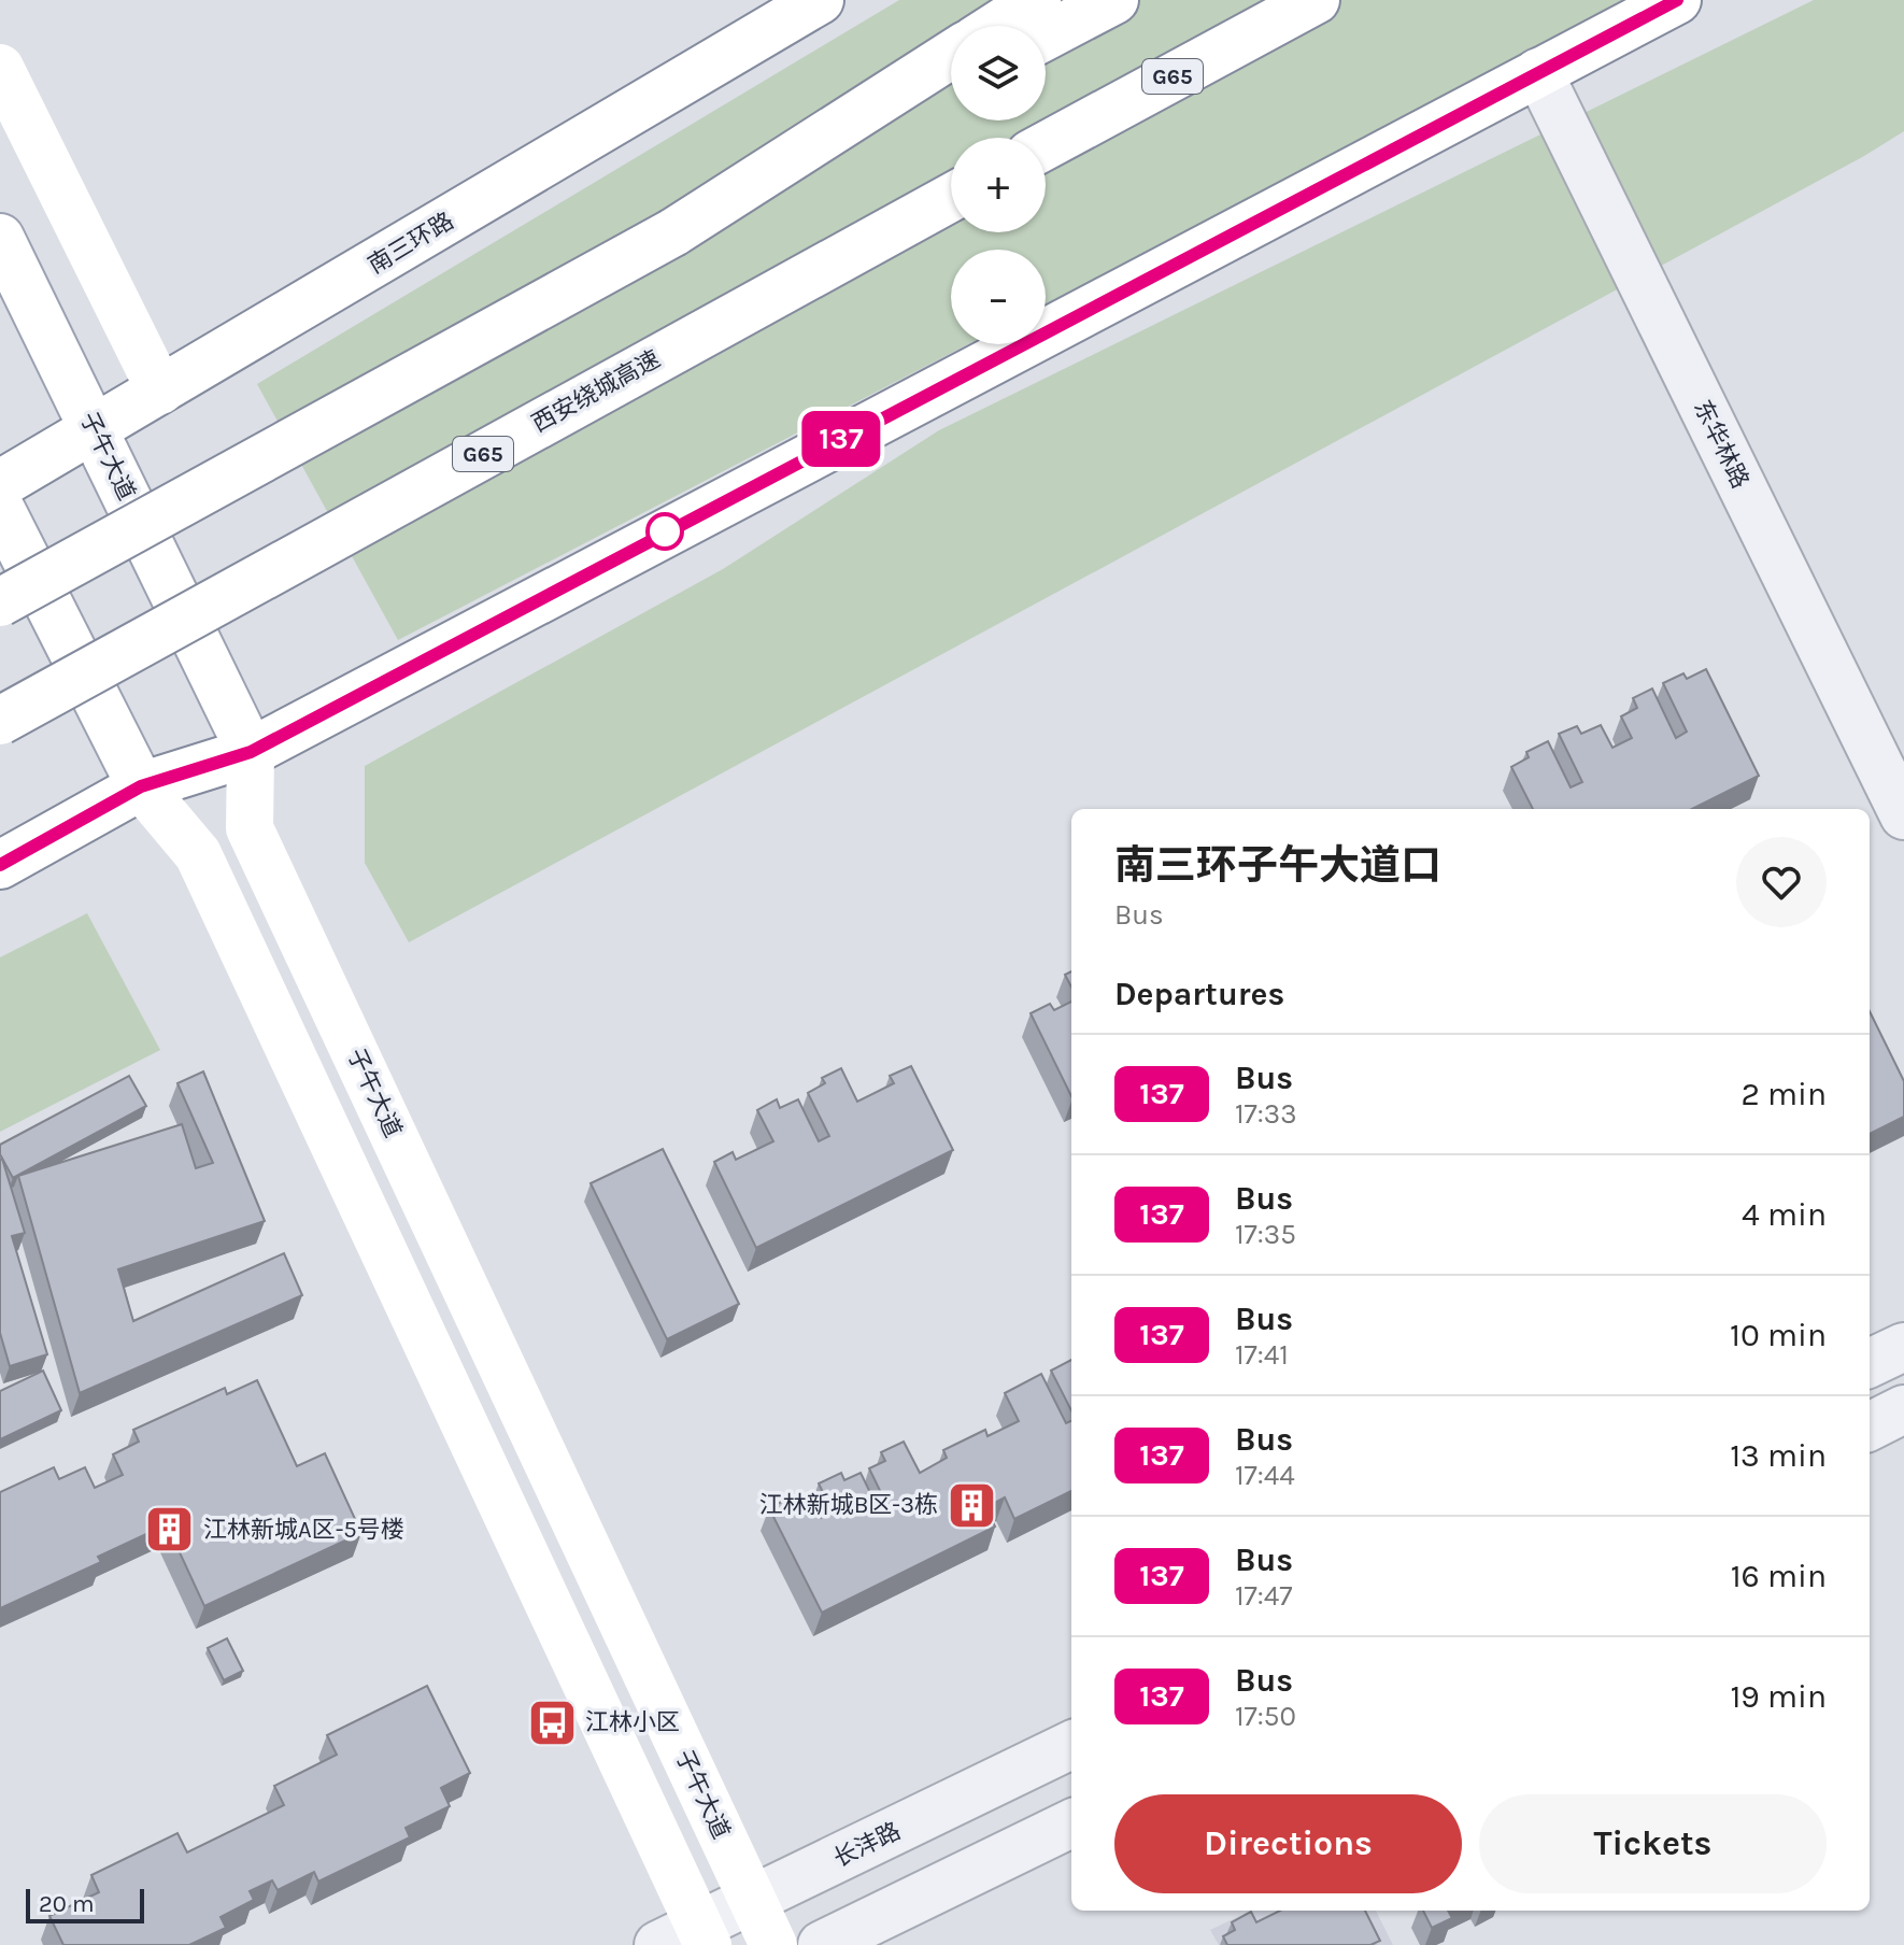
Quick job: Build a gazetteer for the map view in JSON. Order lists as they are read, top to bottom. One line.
{"streets":{"main road":["G65","南三环路","西安绕城高速","子午大道"],"street":["东华林路","长沣路"]},"crossings":[["南三环路","子午大道"],["子午大道","长沣路"]],"places":{"building":["江林新城B区-3栋","江林新城A区-5号楼"],"bus stop":["江林小区"]},"lines":["bus line 137"],"scale_bar":"20 m","page":{"on_map":"137","map_buttons":["+","−"],"heading":[["南三环子午大道口","Bus"],"Departures"],"list":[{"mark":"137","name":"Bus","note":"17:33","value":"2 min"},{"mark":"137","name":"Bus","note":"17:35","value":"4 min"},{"mark":"137","name":"Bus","note":"17:41","value":"10 min"},{"mark":"137","name":"Bus","note":"17:44","value":"13 min"},{"mark":"137","name":"Bus","note":"17:47","value":"16 min"},{"mark":"137","name":"Bus","note":"17:50","value":"19 min"}],"buttons":["Directions","Tickets"],"scale":"20 m"}}
